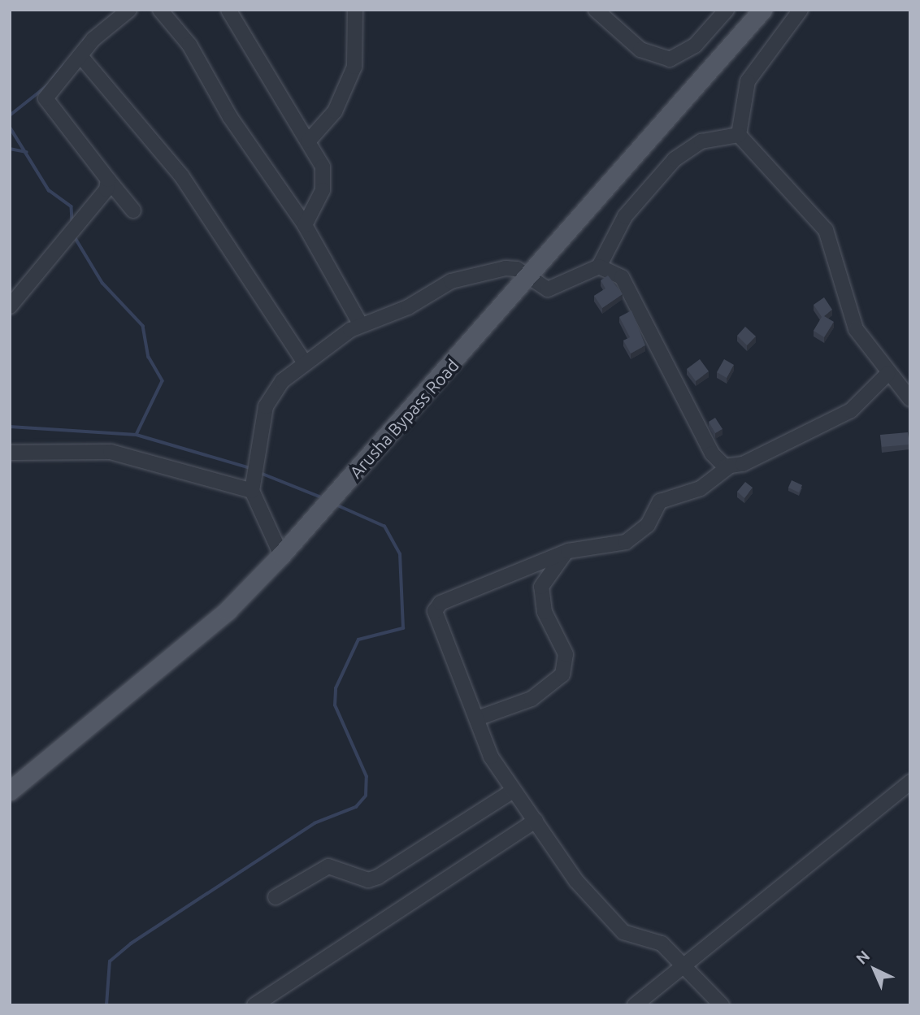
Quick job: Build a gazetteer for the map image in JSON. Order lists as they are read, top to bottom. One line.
{"streets":{"main road":["Arusha Bypass Road"]},"north":"top left"}
